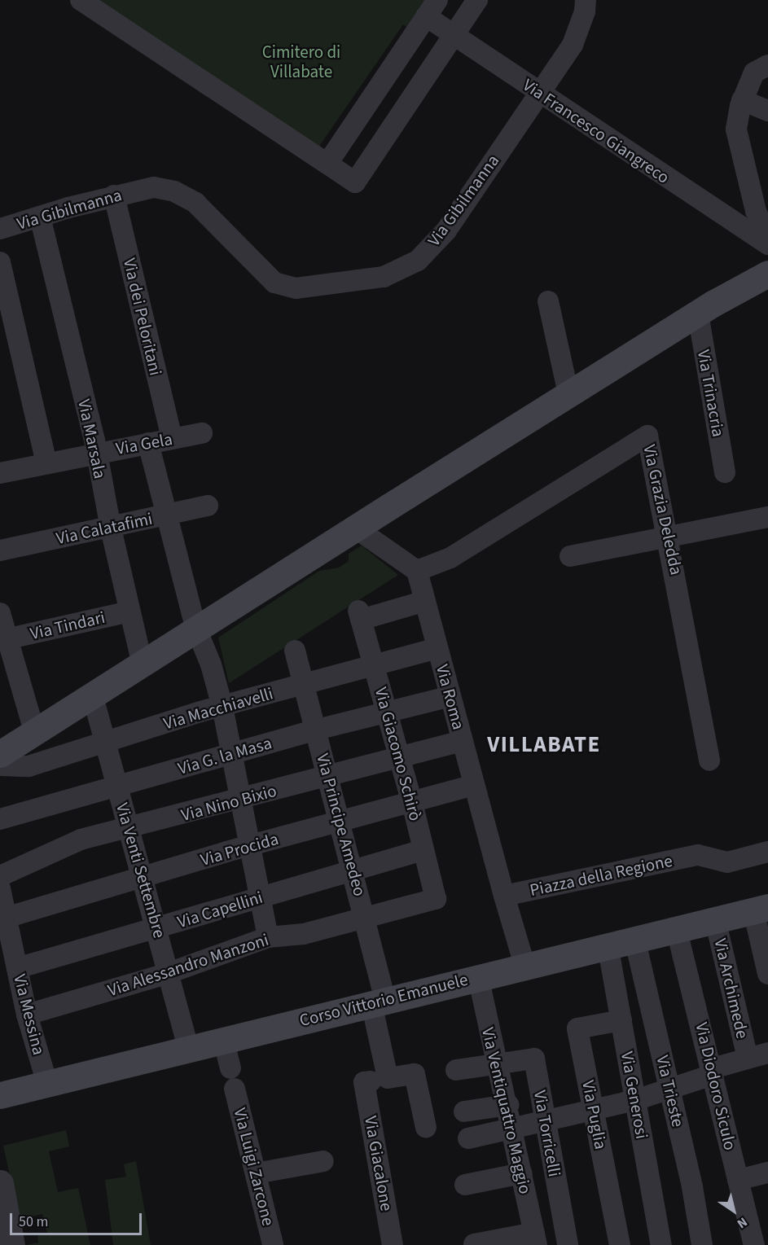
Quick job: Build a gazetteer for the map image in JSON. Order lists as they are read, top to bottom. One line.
{"streets":{"main road":["Corso Vittorio Emanuele"],"street":["Via Francesco Giangreco","Via Gibilmanna","Via dei Peloritani","Via Trinacria","Via Marsala","Via Gela","Via Grazia Deledda","Via Calatafimi","Via Tindari","Via Roma","Via Macchiavelli","Via Giacomo Schirò","Via G. la Masa","Via Nino Bixio","Via Principe Amedeo","Via Procida","Via Venti Settembre","Piazza della Regione","Via Capellini","Via Alessandro Manzoni","Via Archimede","Via Messina","Via Diodoro Siculo","Via Trieste","Via Generosi","Via Ventiquattro Maggio","Via Puglia","Via Torricelli","Via Giacalone","Via Luigi Zarcone"]},"crossings":[["Via Francesco Giangreco","Via Gibilmanna"],["Via Gibilmanna","Via dei Peloritani"],["Via Gibilmanna","Via Marsala"],["Via dei Peloritani","Via Gela"],["Via Marsala","Via Gela"],["Via Marsala","Via Calatafimi"],["Via Marsala","Via Tindari"],["Via Grazia Deledda","Via Roma"],["Via Roma","Via Macchiavelli"],["Via Roma","Via Giacomo Schirò"],["Via Roma","Via G. la Masa"],["Via Roma","Via Nino Bixio"],["Via Roma","Via Procida"],["Via Roma","Piazza della Regione"],["Via Macchiavelli","Via Giacomo Schirò"],["Via Macchiavelli","Via Principe Amedeo"],["Via Macchiavelli","Via Venti Settembre"],["Via Giacomo Schirò","Via G. la Masa"],["Via Giacomo Schirò","Via Nino Bixio"],["Via Giacomo Schirò","Via Procida"],["Via Giacomo Schirò","Via Capellini"],["Via Giacomo Schirò","Via Alessandro Manzoni"],["Via G. la Masa","Via Principe Amedeo"],["Via G. la Masa","Via Venti Settembre"],["Via Nino Bixio","Via Principe Amedeo"],["Via Nino Bixio","Via Venti Settembre"],["Via Principe Amedeo","Via Procida"],["Via Principe Amedeo","Via Capellini"],["Via Principe Amedeo","Via Alessandro Manzoni"],["Via Principe Amedeo","Corso Vittorio Emanuele"],["Via Principe Amedeo","Via Giacalone"],["Via Procida","Via Venti Settembre"],["Via Procida","Via Messina"],["Via Venti Settembre","Via Capellini"],["Via Venti Settembre","Via Alessandro Manzoni"],["Via Venti Settembre","Corso Vittorio Emanuele"],["Piazza della Regione","Corso Vittorio Emanuele"],["Via Capellini","Via Messina"],["Via Alessandro Manzoni","Via Messina"],["Via Archimede","Corso Vittorio Emanuele"],["Corso Vittorio Emanuele","Via Messina"],["Corso Vittorio Emanuele","Via Diodoro Siculo"],["Corso Vittorio Emanuele","Via Trieste"],["Corso Vittorio Emanuele","Via Generosi"],["Corso Vittorio Emanuele","Via Ventiquattro Maggio"],["Via Generosi","Via Puglia"],["Via Ventiquattro Maggio","Via Torricelli"]],"districts":["VILLABATE"],"parks":["Cimitero di Villabate"],"scale_bar":"50 m","north":"bottom right"}
